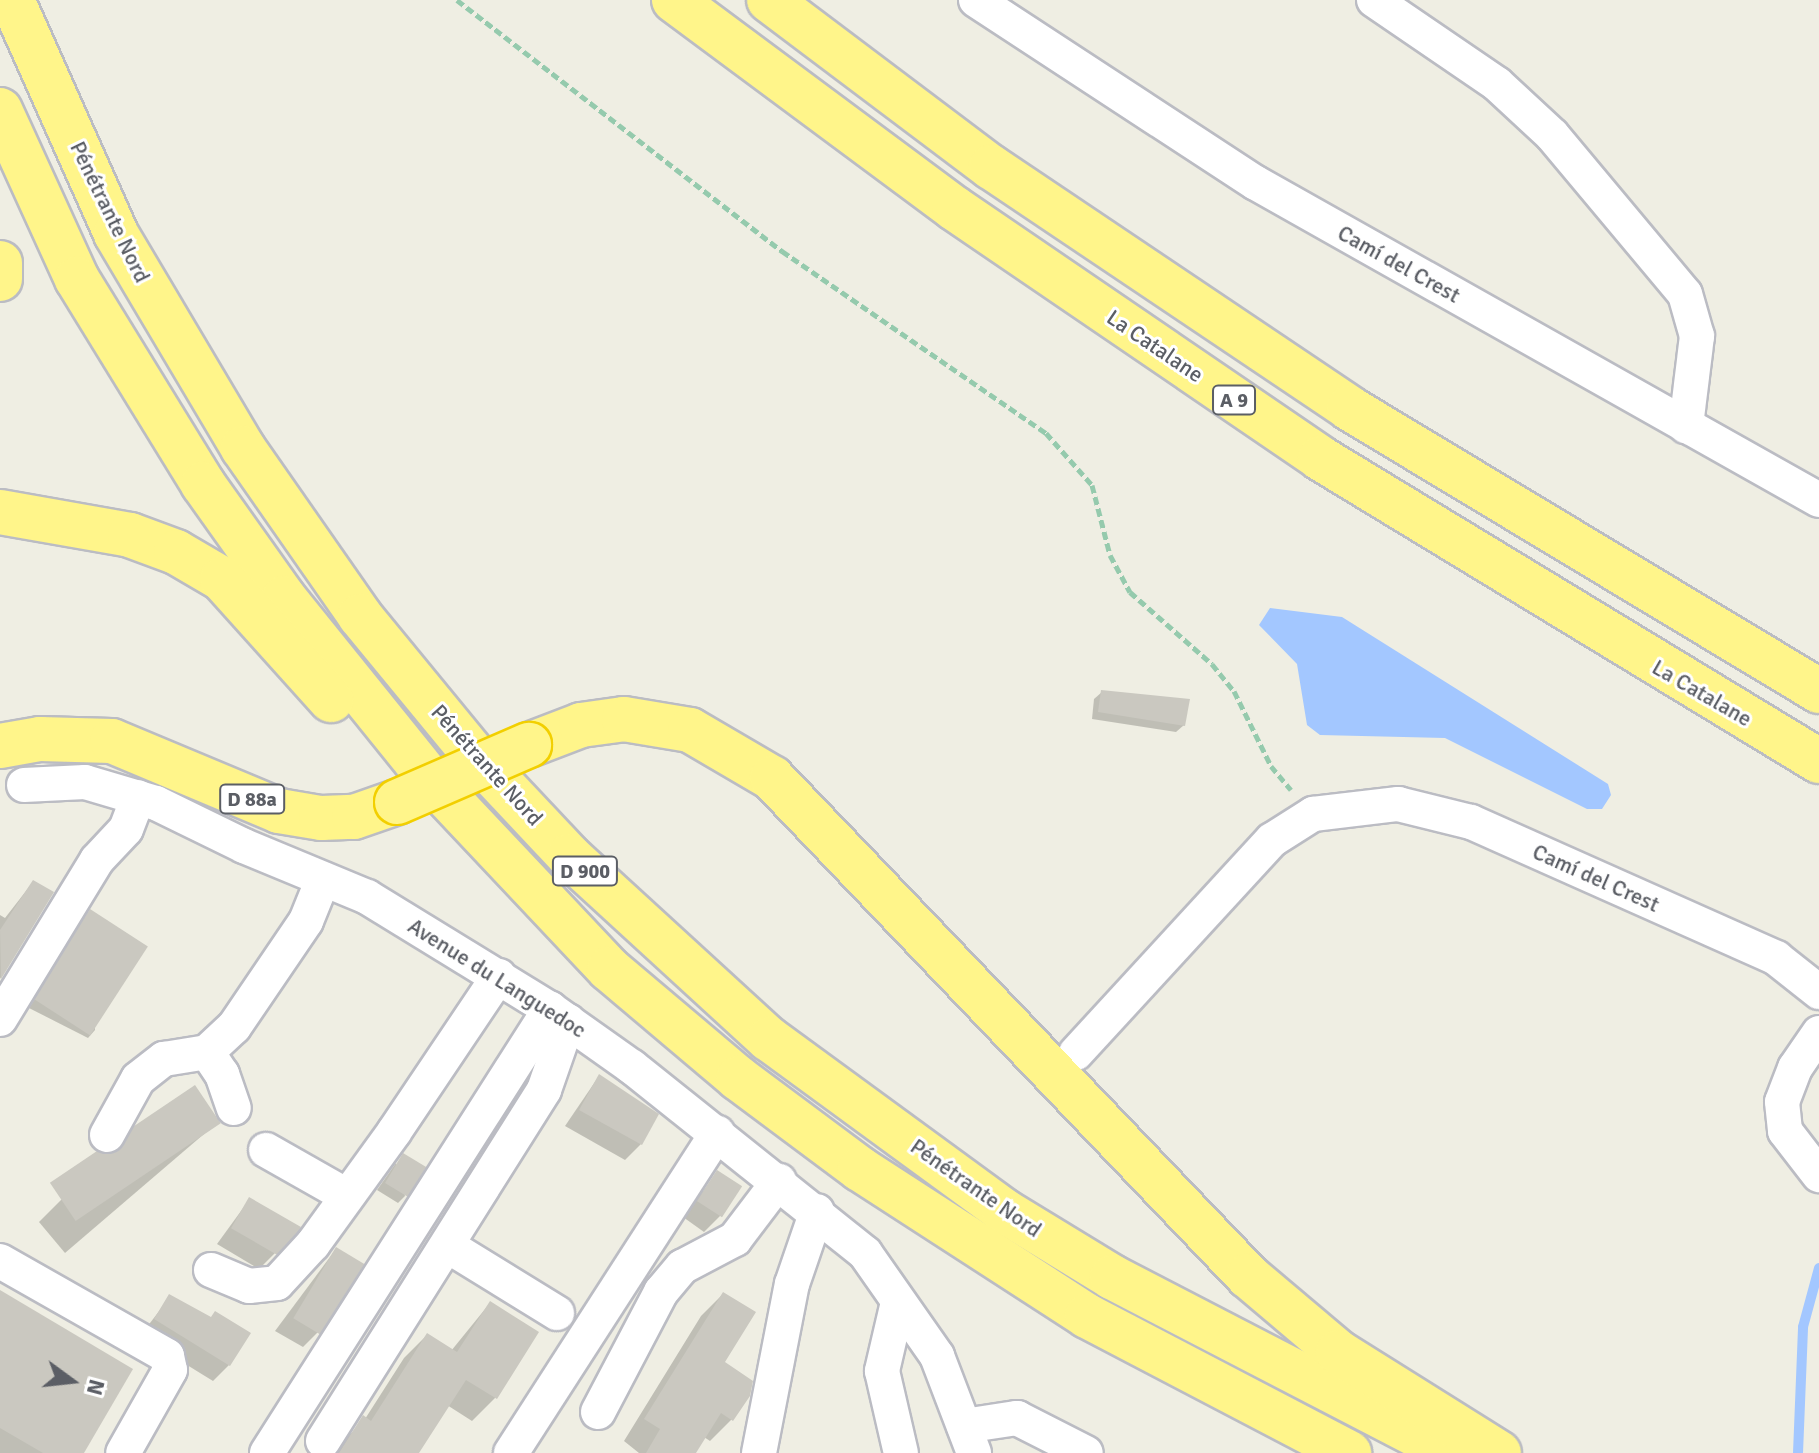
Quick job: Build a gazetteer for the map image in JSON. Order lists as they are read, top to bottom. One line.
{"streets":{"highway":["Pénétrante Nord","La Catalane","A 9","D 88a","D 900"],"street":["Camí del Crest","Avenue du Languedoc"]},"north":"right"}
